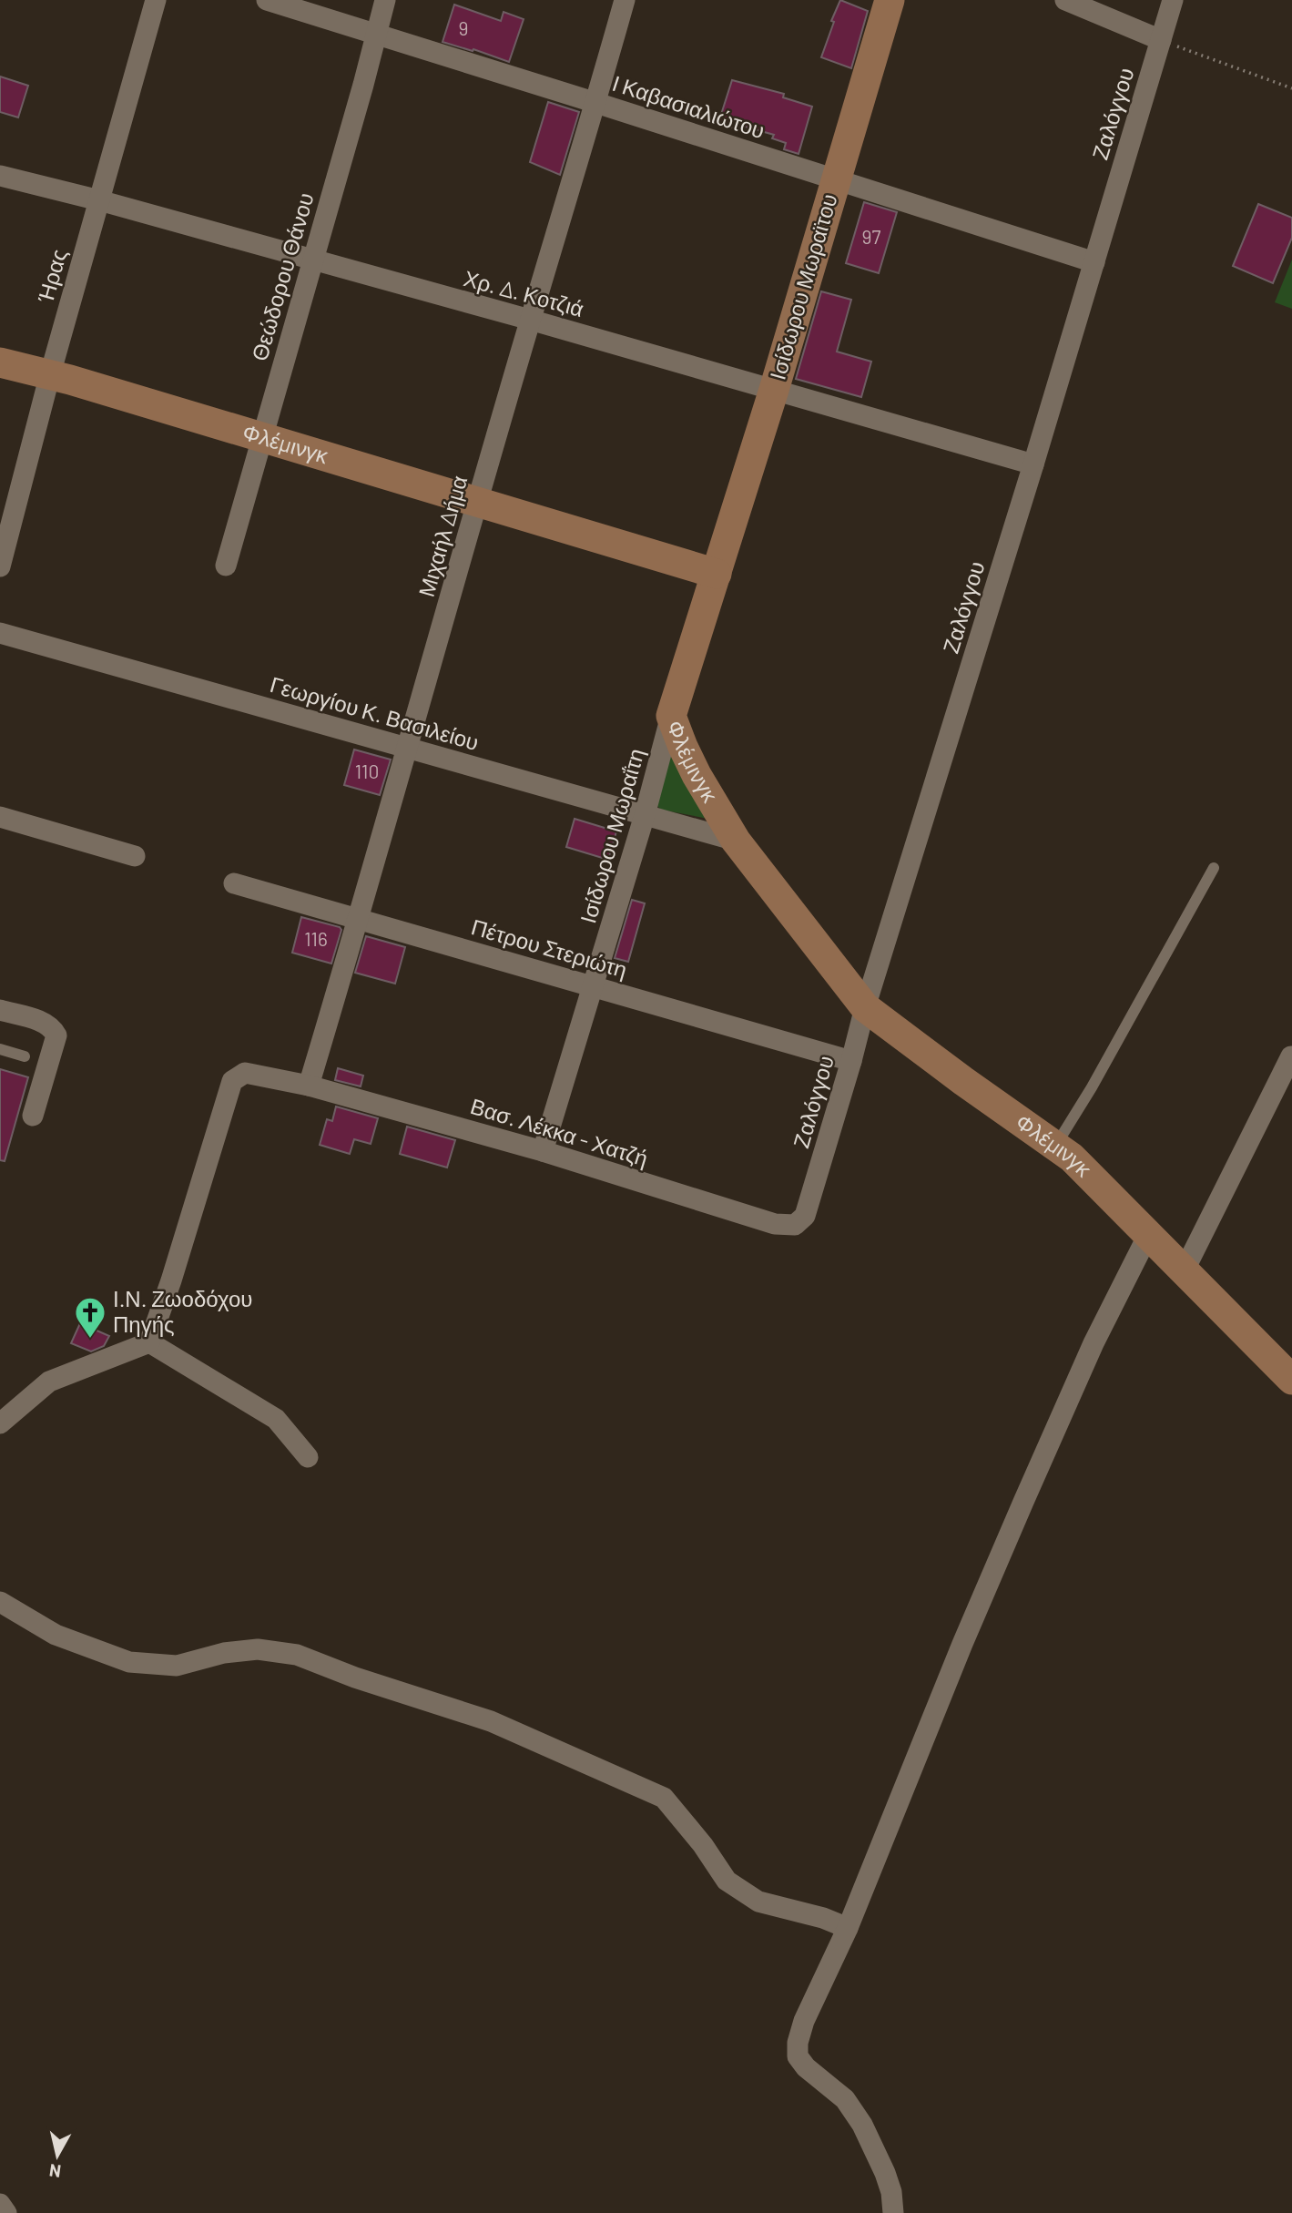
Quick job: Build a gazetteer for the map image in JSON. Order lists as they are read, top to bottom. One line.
{"streets":{"street":["Ι Καβασιαλιώτου","Ζαλόγγου","Ήρας","Θεώδορου Θάνου","Ισίδωρου Μωραϊτου","Χρ. Δ. Κοτζιά","Φλέμινγκ","Μιχαήλ Δήμα","Γεωργίου Κ. Βασιλείου","Ισίδωρου Μωραΐτη","Πέτρου Στεριώτη","Βασ. Λέκκα - Χατζή"]},"crossings":[["Ι Καβασιαλιώτου","Ζαλόγγου"],["Ι Καβασιαλιώτου","Θεώδορου Θάνου"],["Ι Καβασιαλιώτου","Ισίδωρου Μωραϊτου"],["Ι Καβασιαλιώτου","Μιχαήλ Δήμα"],["Ζαλόγγου","Χρ. Δ. Κοτζιά"],["Ζαλόγγου","Φλέμινγκ"],["Ζαλόγγου","Πέτρου Στεριώτη"],["Ζαλόγγου","Βασ. Λέκκα - Χατζή"],["Ήρας","Χρ. Δ. Κοτζιά"],["Ήρας","Φλέμινγκ"],["Θεώδορου Θάνου","Χρ. Δ. Κοτζιά"],["Θεώδορου Θάνου","Φλέμινγκ"],["Ισίδωρου Μωραϊτου","Χρ. Δ. Κοτζιά"],["Ισίδωρου Μωραϊτου","Φλέμινγκ"],["Χρ. Δ. Κοτζιά","Μιχαήλ Δήμα"],["Φλέμινγκ","Μιχαήλ Δήμα"],["Φλέμινγκ","Γεωργίου Κ. Βασιλείου"],["Φλέμινγκ","Ισίδωρου Μωραΐτη"],["Μιχαήλ Δήμα","Γεωργίου Κ. Βασιλείου"],["Μιχαήλ Δήμα","Πέτρου Στεριώτη"],["Μιχαήλ Δήμα","Βασ. Λέκκα - Χατζή"],["Γεωργίου Κ. Βασιλείου","Ισίδωρου Μωραΐτη"],["Ισίδωρου Μωραΐτη","Πέτρου Στεριώτη"],["Ισίδωρου Μωραΐτη","Βασ. Λέκκα - Χατζή"]],"places":{"church":["Ι.Ν. Ζωοδόχου Πηγής"]},"house_numbers":["9","97","110","116"],"north":"bottom"}
